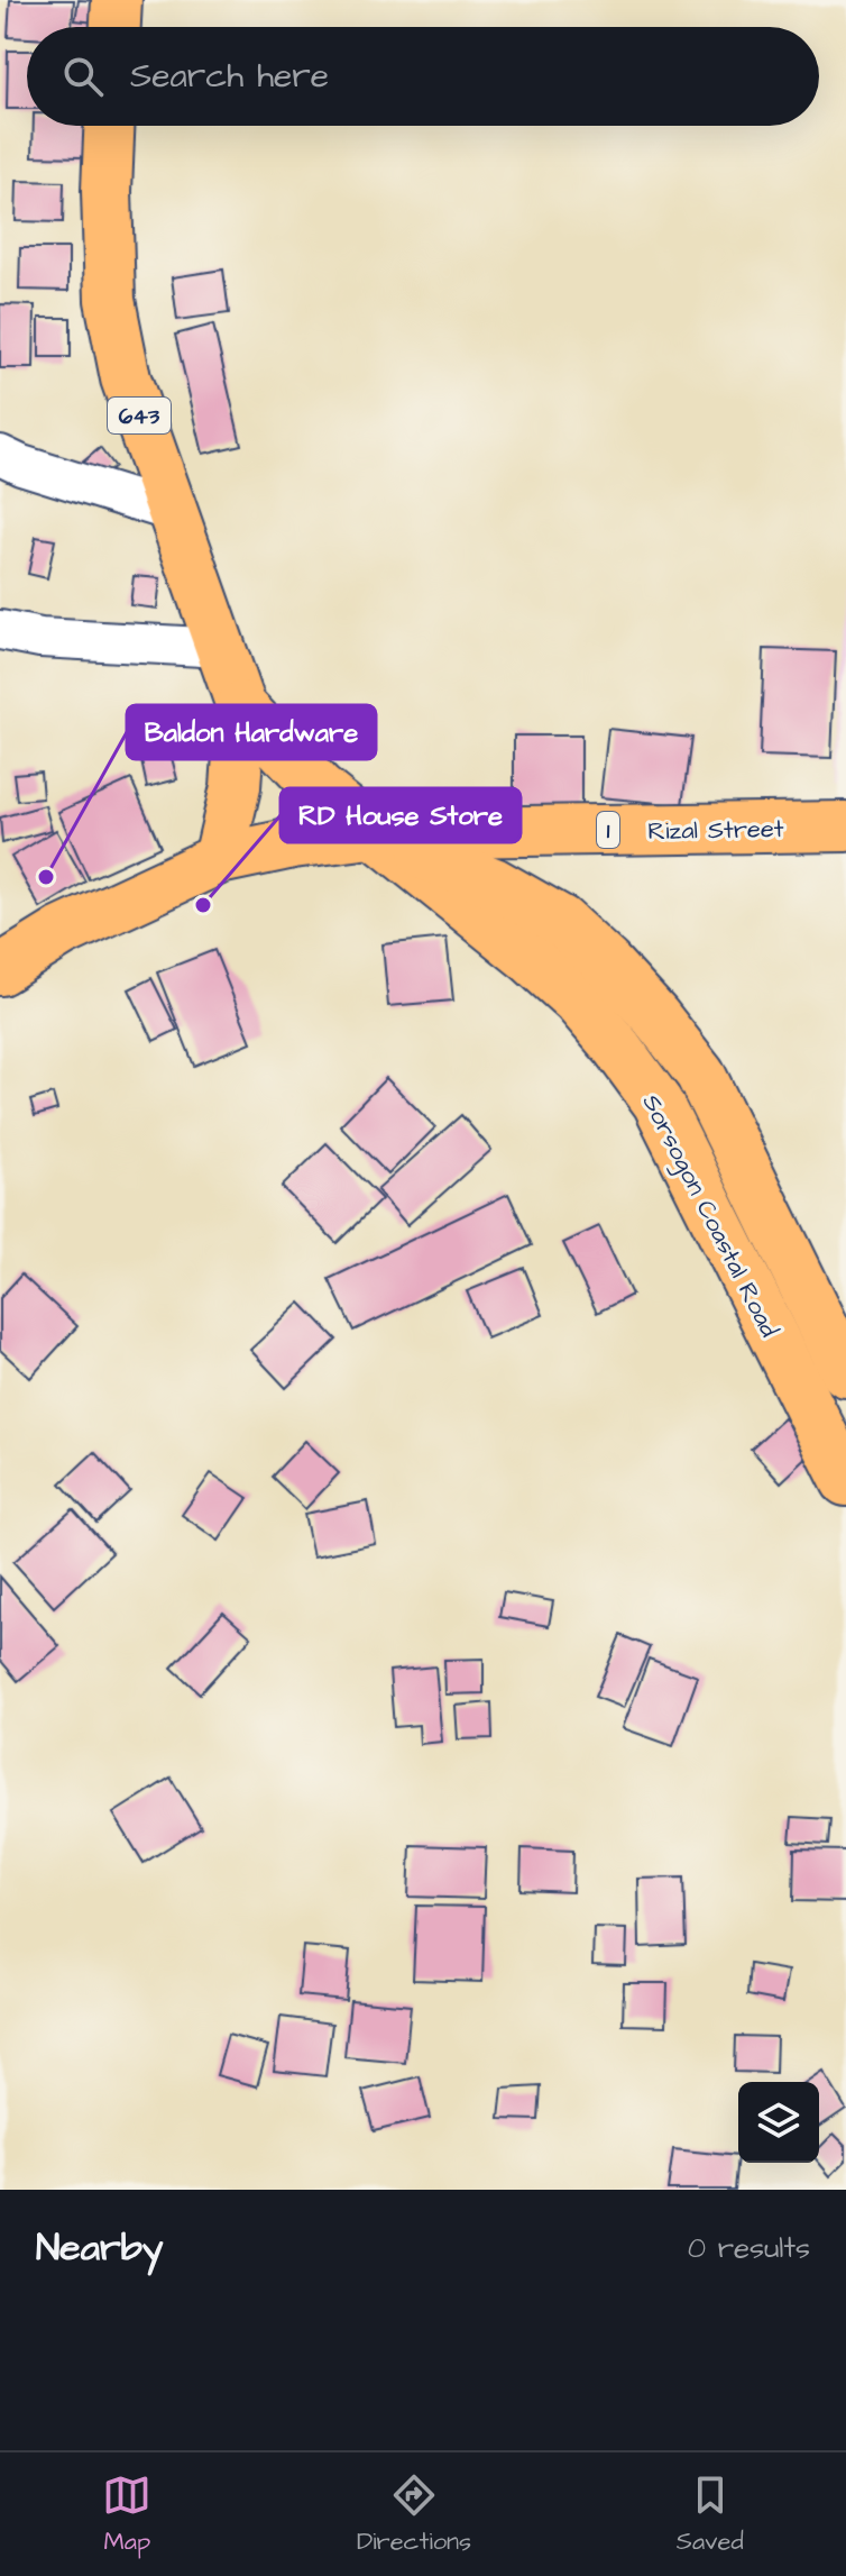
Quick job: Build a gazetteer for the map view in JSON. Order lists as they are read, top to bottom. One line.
{"streets":{"main road":["643","Rizal Street","1","Sorsogon Coastal Road"]},"crossings":[["643","Rizal Street"],["643","1"],["643","Sorsogon Coastal Road"],["Rizal Street","1"],["Rizal Street","Sorsogon Coastal Road"],["1","Sorsogon Coastal Road"]],"places":["Baldon Hardware","RD House Store"],"page":{"search":"Search here","heading":["Nearby","0 results"],"nav":["Map","Directions","Saved"]}}
